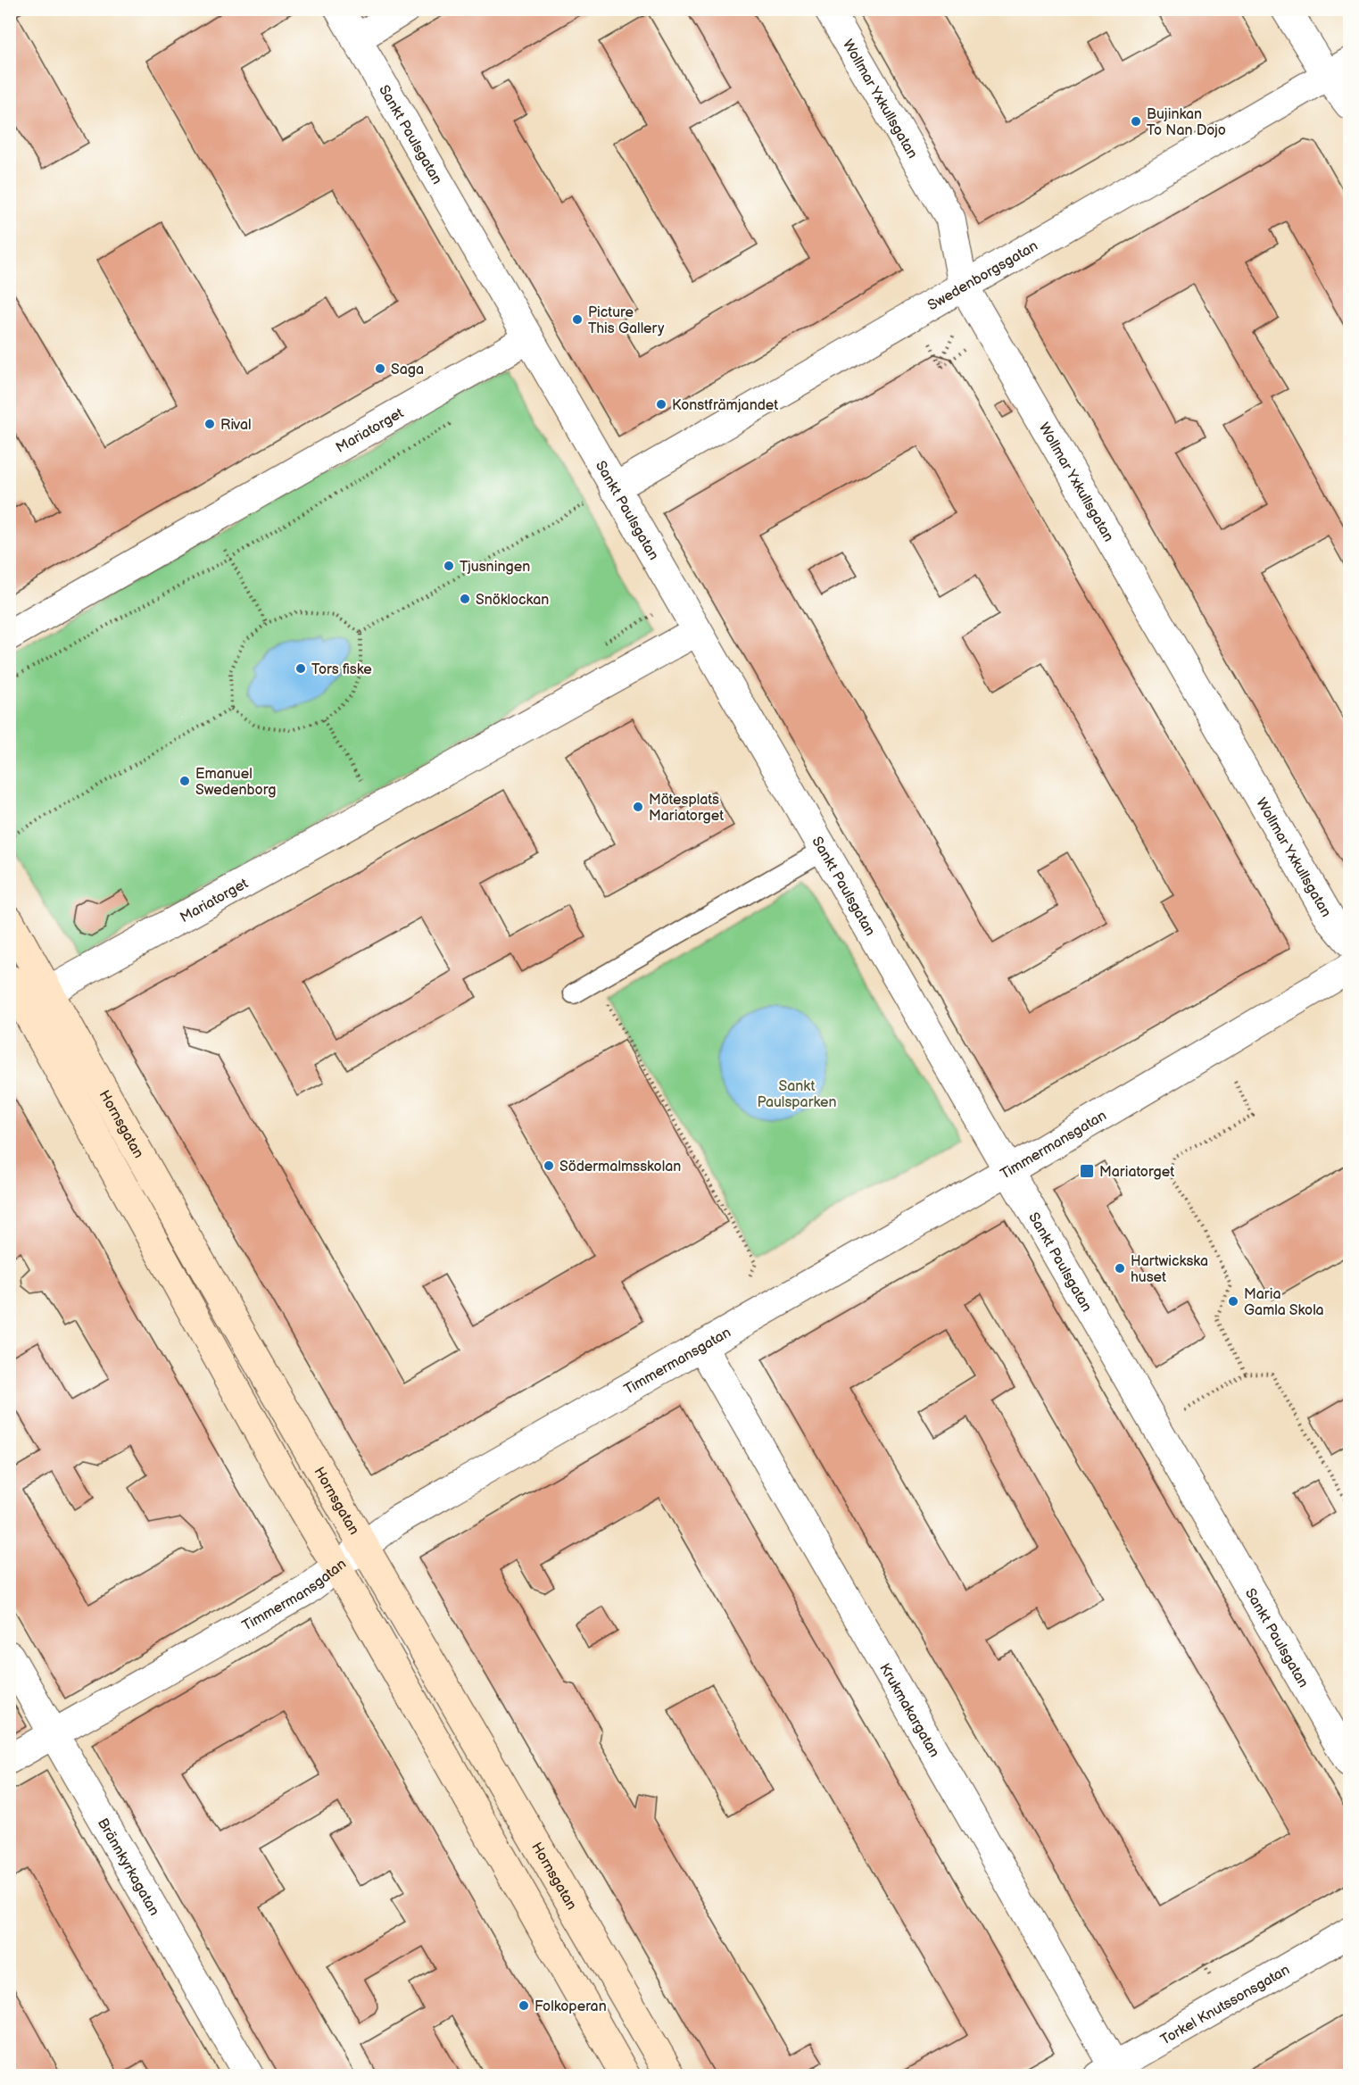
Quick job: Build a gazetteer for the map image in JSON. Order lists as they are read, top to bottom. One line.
{"streets":{"street":["Wollmar Yxkullsgatan","Sankt Paulsgatan","Swedenborgsgatan","Mariatorget","Hornsgatan","Timmermansgatan","Krukmakargatan","Brännkyrkagatan","Torkel Knutssonsgatan"]},"crossings":[["Wollmar Yxkullsgatan","Swedenborgsgatan"],["Sankt Paulsgatan","Swedenborgsgatan"],["Sankt Paulsgatan","Mariatorget"],["Sankt Paulsgatan","Timmermansgatan"],["Mariatorget","Hornsgatan"],["Hornsgatan","Timmermansgatan"],["Timmermansgatan","Krukmakargatan"],["Timmermansgatan","Brännkyrkagatan"],["Krukmakargatan","Torkel Knutssonsgatan"]],"parks":["Sankt Paulsparken"],"places":{"other":["Bujinkan To Nan Dojo","Picture This Gallery","Saga","Konstfrämjandet","Rival","Tjusningen","Snöklockan","Tors fiske","Emanuel Swedenborg","Mötesplats Mariatorget","Södermalmsskolan","Hartwickska huset","Maria Gamla Skola","Folkoperan"],"transit":["Mariatorget"]}}
